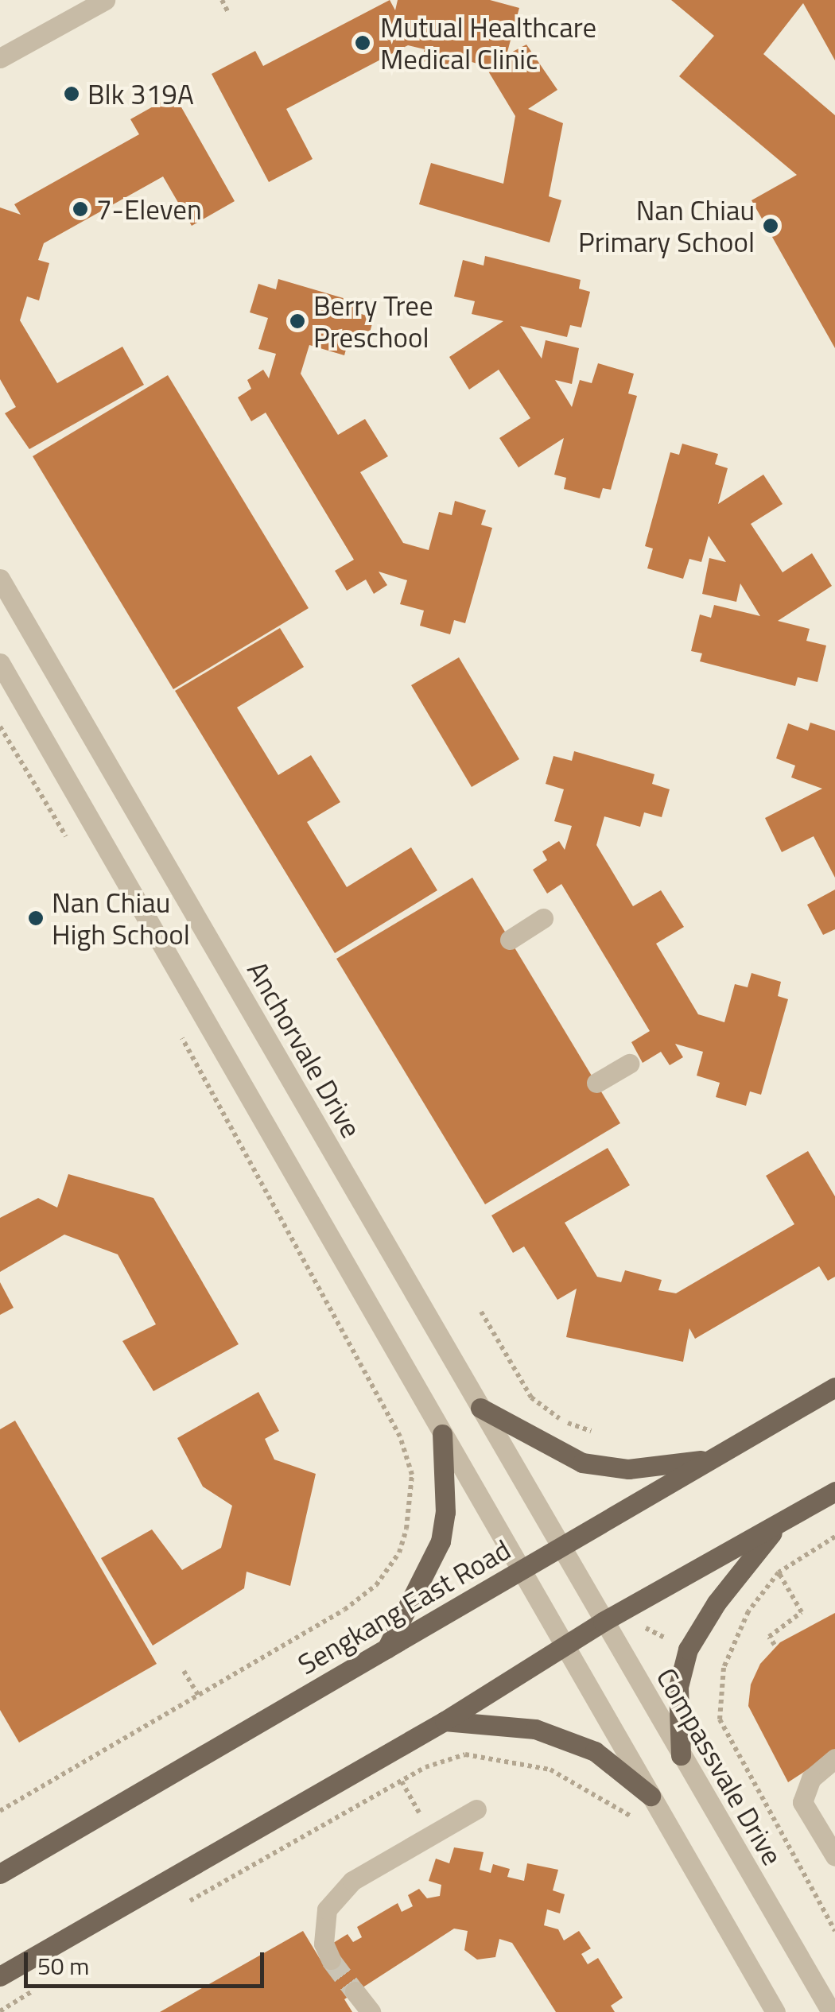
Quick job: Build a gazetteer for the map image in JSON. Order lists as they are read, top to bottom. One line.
{"streets":{"main road":["Sengkang East Road"],"street":["Anchorvale Drive","Compassvale Drive"]},"crossings":[["Anchorvale Drive","Sengkang East Road"],["Anchorvale Drive","Compassvale Drive"],["Sengkang East Road","Compassvale Drive"]],"places":["Mutual Healthcare Medical Clinic","Blk 319A","7-Eleven","Nan Chiau Primary School","Berry Tree Preschool","Nan Chiau High School"],"scale_bar":"50 m"}
